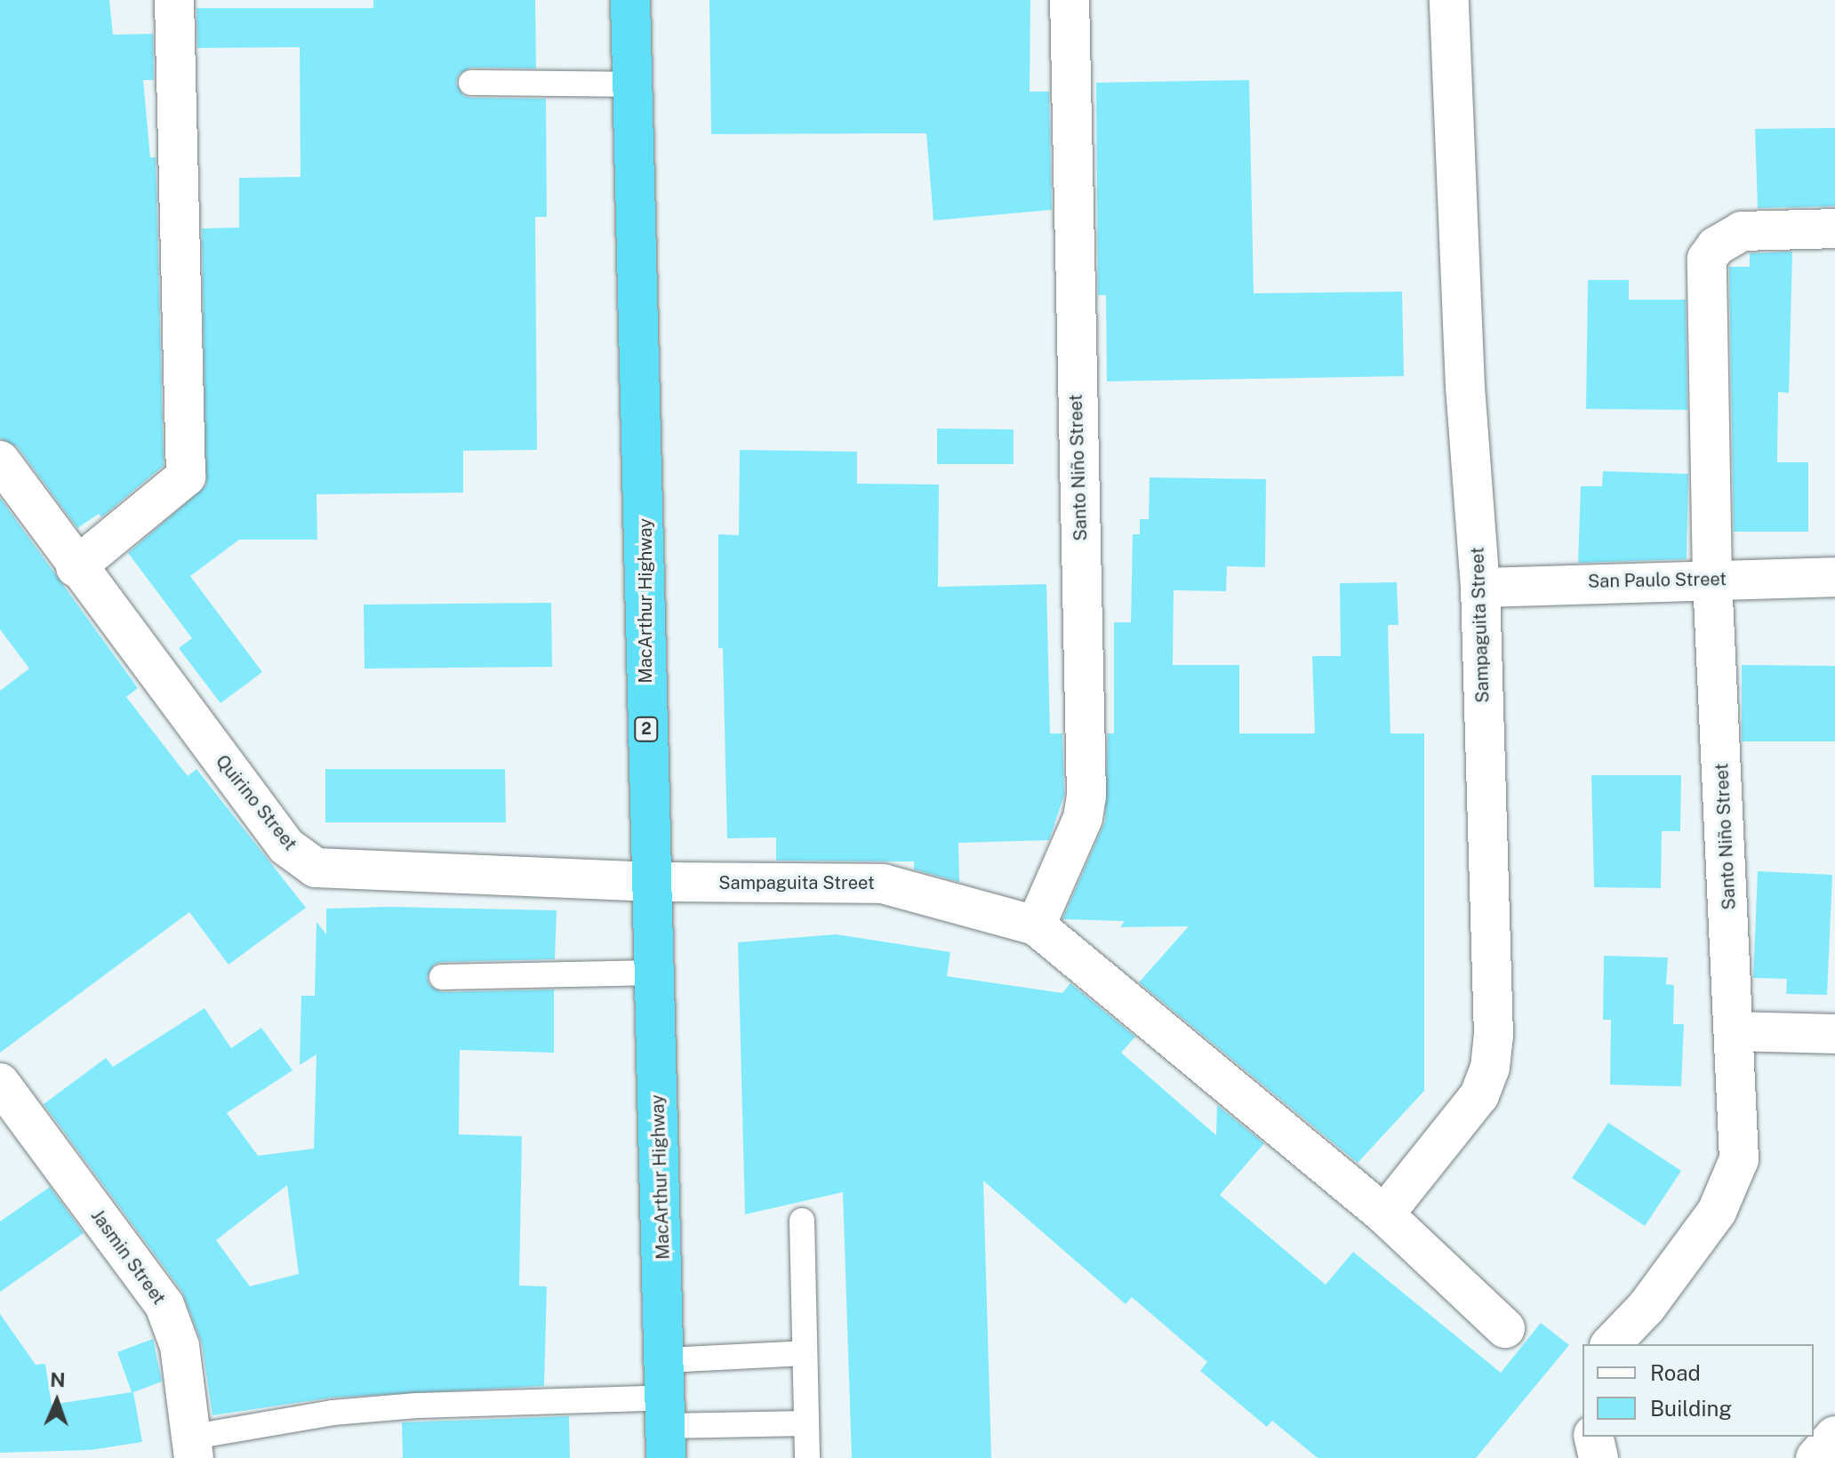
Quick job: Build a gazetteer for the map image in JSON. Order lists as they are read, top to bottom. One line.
{"streets":{"highway":["MacArthur Highway","2"],"street":["Santo Niño Street","San Paulo Street","Sampaguita Street","Quirino Street","Jasmin Street"]},"crossings":[["Santo Niño Street","San Paulo Street"],["Santo Niño Street","Sampaguita Street"],["San Paulo Street","Sampaguita Street"],["MacArthur Highway","Sampaguita Street"],["MacArthur Highway","Quirino Street"],["Sampaguita Street","Quirino Street"]],"legend":["Road","Building"],"north":"top"}
